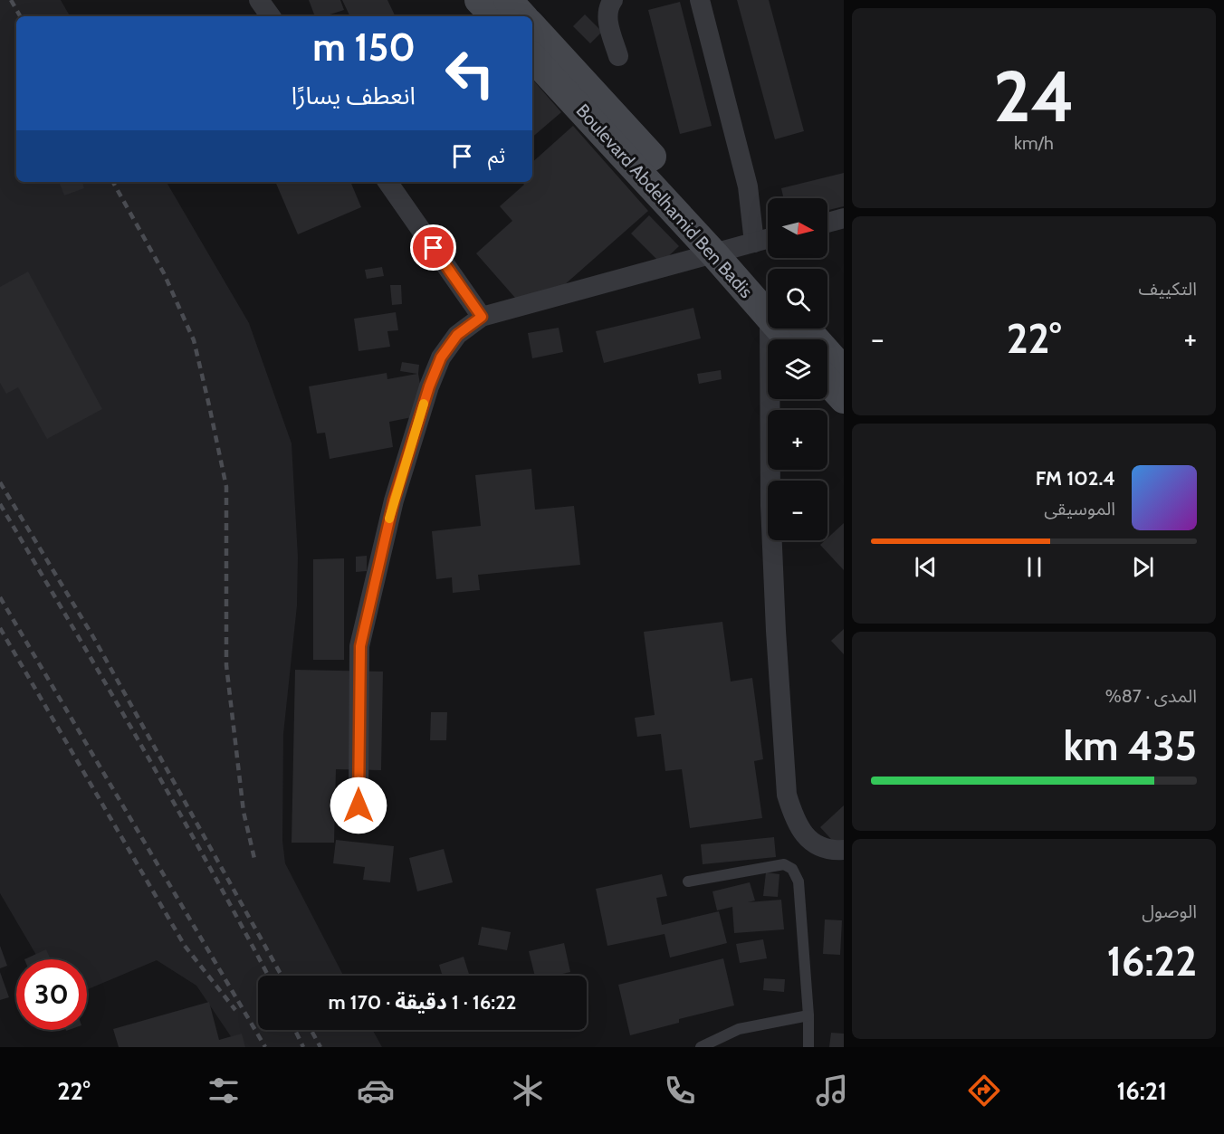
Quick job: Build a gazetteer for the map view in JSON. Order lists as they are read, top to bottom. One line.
{"streets":{"main road":["Boulevard Abdelhamid Ben Badis"]},"north":"right","page":{"tile":[["24","km/h"],"التكييف",["المدى · 87%","435 km"],["الوصول","16:22"]],"turn":["150 m","انعطف يسارًا"],"then":"ثم","map_buttons":["+","−"],"heat":["−","22°","+"],"song":["102.4 FM","الموسيقى"],"limit":"30","trip":"16:22 · 1 دقيقة · 170 m","tabs":["16:21","22°"]}}
